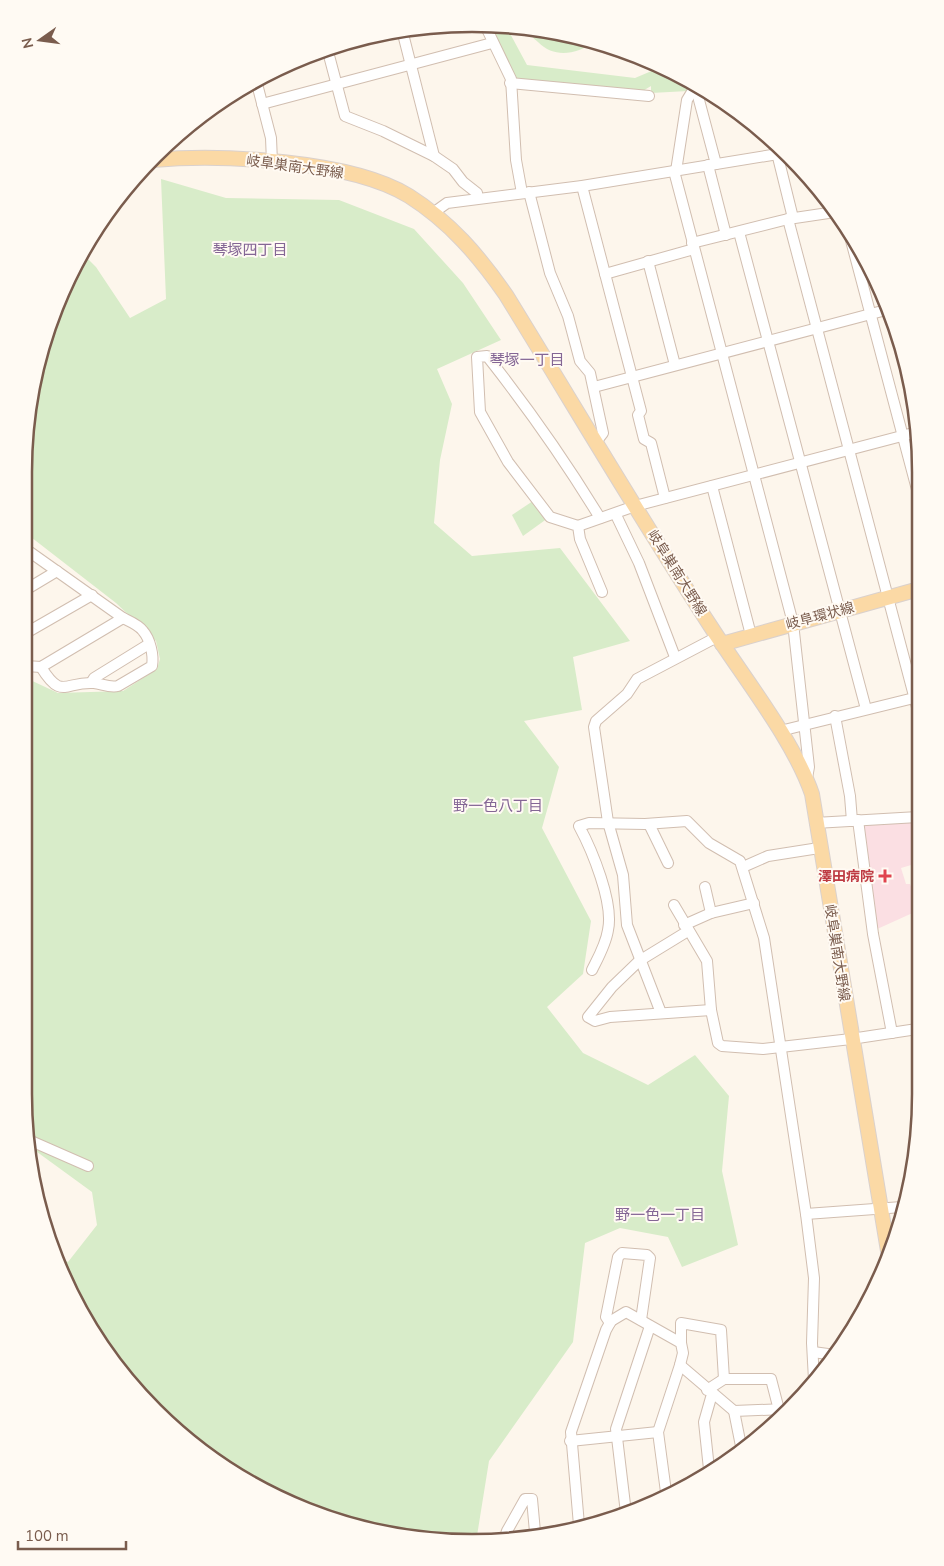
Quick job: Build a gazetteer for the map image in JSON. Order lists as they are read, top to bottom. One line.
{"streets":{"main road":["岐阜巣南大野線","岐阜環状線"]},"crossings":[["岐阜巣南大野線","岐阜環状線"]],"districts":["琴塚四丁目","琴塚一丁目","野一色八丁目","野一色一丁目"],"places":{"health":["澤田病院"]},"scale_bar":"100 m","north":"left"}
